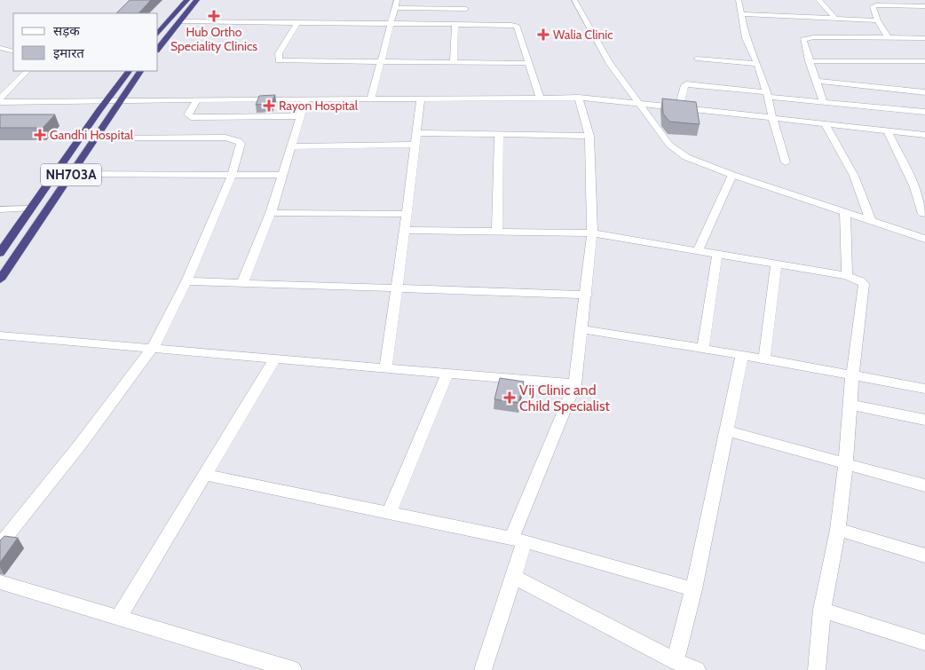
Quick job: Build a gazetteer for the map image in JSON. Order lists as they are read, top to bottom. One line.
{"streets":{"highway":["NH703A"]},"places":{"health":["Hub Ortho Speciality Clinics","Walia Clinic","Rayon Hospital","Gandhi Hospital","Vij Clinic and Child Specialist"]},"legend":["सड़क","इमारत"]}
